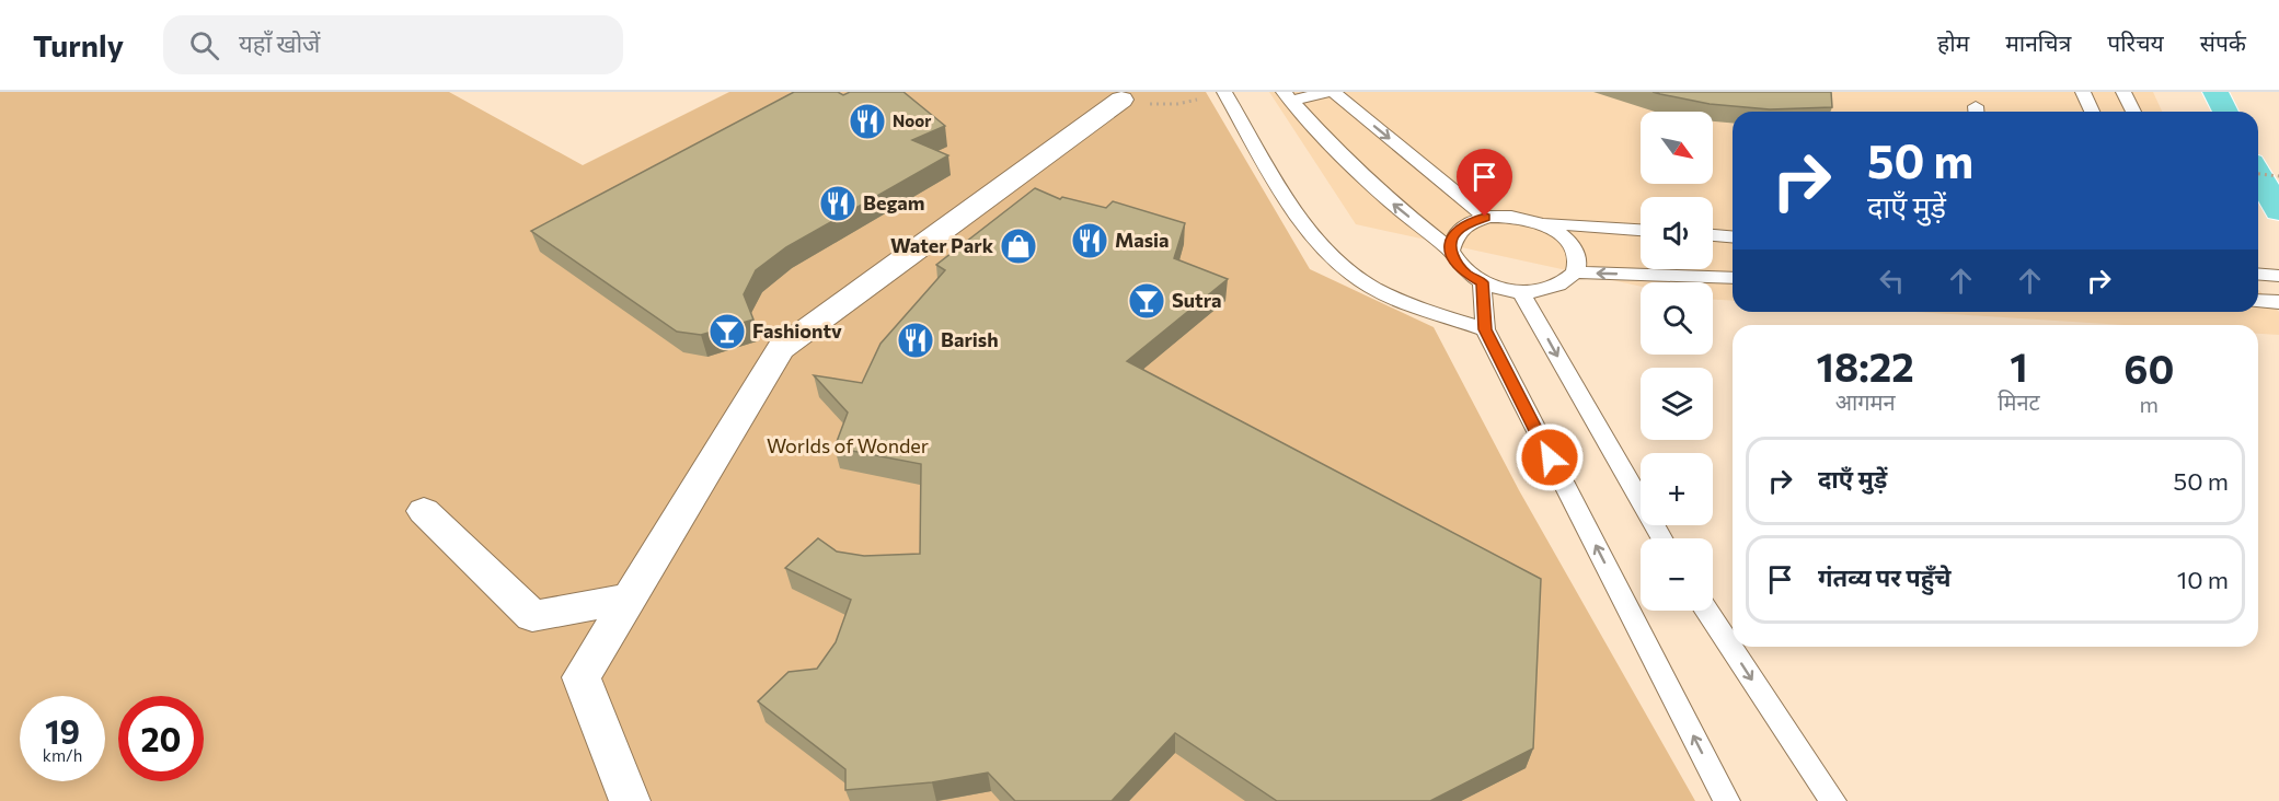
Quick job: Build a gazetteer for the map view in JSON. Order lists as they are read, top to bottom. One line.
{"parks":["Worlds of Wonder"],"places":{"restaurant":["Noor","Begam","Masia","Barish"],"shop":["Water Park"],"bar":["Sutra","Fashiontv"]},"north":"bottom right","page":{"header":"Turnly","search":"यहाँ खोजें","nav":["होम","मानचित्र","परिचय","संपर्क"],"map_buttons":["+","−"],"turn":["50 m","दाएँ मुड़ें"],"eta":["18:22","आगमन","1","मिनट","60","m"],"list":[{"name":"दाएँ मुड़ें","value":"50 m"},{"name":"गंतव्य पर पहुँचे","value":"10 m"}],"speed":"19 km/h","limit":"20"}}
